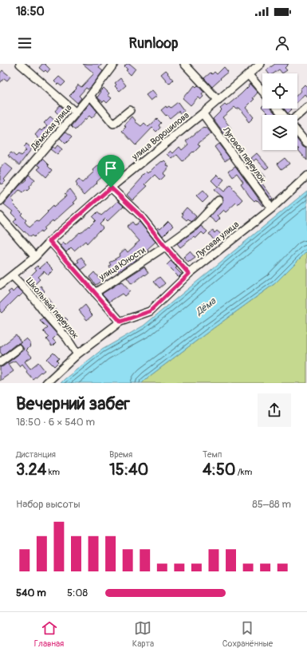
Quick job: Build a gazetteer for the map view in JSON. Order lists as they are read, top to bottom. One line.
{"streets":{"street":["Дёмская улица","улица Ворошилова","Луговой переулок","Луговая улица","улица Юности","Школьный переулок"]},"crossings":[["улица Ворошилова","Луговой переулок"],["улица Ворошилова","Школьный переулок"],["Луговой переулок","Луговая улица"],["Луговая улица","Школьный переулок"]],"water":["Дёма"],"page":{"status":"18:50","header":"Runloop","heading":["Вечерний забег","18:50 · 6 × 540 m"],"stats":[["Дистанция","3.24 km"],["Время","15:40"],["Темп","4:50 /km"]],"chart":["Набор высоты","85–88 m"],"list":[{"name":"540 m","note":"5:08"}],"tabs":["Главная","Карта","Сохранённые"]}}
